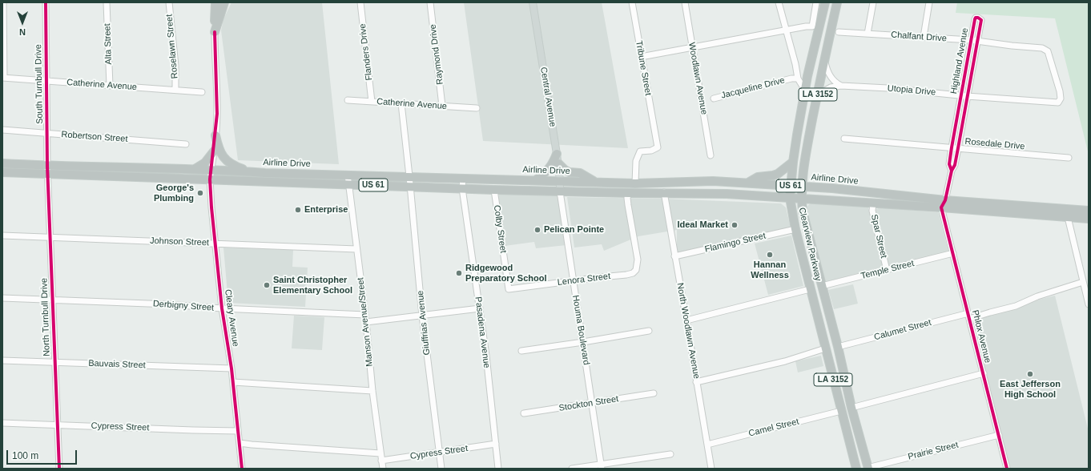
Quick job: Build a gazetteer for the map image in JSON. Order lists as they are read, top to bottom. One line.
{"streets":{"highway":["LA 3152","Airline Drive","US 61","Clearview Parkway"],"main road":["Central Avenue"],"street":["Chalfant Drive","Alta Street","Roselawn Street","Flanders Drive","Raymond Drive","Highland Avenue","Tribune Street","Woodlawn Avenue","South Turnbull Drive","Catherine Avenue","Jacqueline Drive","Utopia Drive","Robertson Street","Rosedale Drive","Colby Street","Spar Street","Johnson Street","Flamingo Street","Temple Street","Lenora Street","Derbigny Street","North Turnbull Drive","Cleary Avenue","Manson Avenue/Street","Giuffrias Avenue","Houma Boulevard","Calumet Street","North Woodlawn Avenue","Pasadena Avenue","Phlox Avenue","Bauvais Street","Stockton Street","Cypress Street","Camel Street","Prairie Street"]},"crossings":[["Chalfant Drive","Highland Avenue"],["Chalfant Drive","Utopia Drive"],["Alta Street","Catherine Avenue"],["Roselawn Street","Catherine Avenue"],["Flanders Drive","Catherine Avenue"],["Raymond Drive","Catherine Avenue"],["Highland Avenue","Utopia Drive"],["Highland Avenue","Rosedale Drive"],["Highland Avenue","Airline Drive"],["Highland Avenue","Phlox Avenue"],["Tribune Street","Airline Drive"],["South Turnbull Drive","Catherine Avenue"],["South Turnbull Drive","Robertson Street"],["South Turnbull Drive","Airline Drive"],["South Turnbull Drive","North Turnbull Drive"],["Catherine Avenue","Giuffrias Avenue"],["Jacqueline Drive","Clearview Parkway"],["Utopia Drive","LA 3152"],["LA 3152","Airline Drive"],["LA 3152","Clearview Parkway"],["Central Avenue","Airline Drive"],["Central Avenue","Houma Boulevard"],["Airline Drive","Colby Street"],["Airline Drive","Spar Street"],["Airline Drive","Clearview Parkway"],["Airline Drive","Lenora Street"],["Airline Drive","North Turnbull Drive"],["Airline Drive","Cleary Avenue"],["Airline Drive","Manson Avenue/Street"],["Airline Drive","Giuffrias Avenue"],["Airline Drive","Houma Boulevard"],["Airline Drive","North Woodlawn Avenue"],["Airline Drive","Pasadena Avenue"],["Airline Drive","Phlox Avenue"],["Colby Street","Lenora Street"],["Spar Street","Temple Street"],["Johnson Street","North Turnbull Drive"],["Johnson Street","Cleary Avenue"],["Johnson Street","Manson Avenue/Street"],["Flamingo Street","Clearview Parkway"],["Flamingo Street","North Woodlawn Avenue"],["Clearview Parkway","Temple Street"],["Clearview Parkway","Calumet Street"],["Clearview Parkway","Camel Street"],["Clearview Parkway","Prairie Street"],["Temple Street","Phlox Avenue"],["Lenora Street","Houma Boulevard"],["Derbigny Street","North Turnbull Drive"],["Derbigny Street","Cleary Avenue"],["Derbigny Street","Manson Avenue/Street"],["North Turnbull Drive","Bauvais Street"],["North Turnbull Drive","Cypress Street"],["Cleary Avenue","Bauvais Street"],["Cleary Avenue","Cypress Street"],["Manson Avenue/Street","Cypress Street"],["Giuffrias Avenue","Cypress Street"],["Houma Boulevard","Stockton Street"],["Calumet Street","Phlox Avenue"],["North Woodlawn Avenue","Camel Street"],["Pasadena Avenue","Cypress Street"],["Phlox Avenue","Prairie Street"]],"places":["George's Plumbing","Enterprise","Ideal Market","Pelican Pointe","Hannan Wellness","Ridgewood Preparatory School","Saint Christopher Elementary School","East Jefferson High School"],"scale_bar":"100 m","north":"bottom"}
